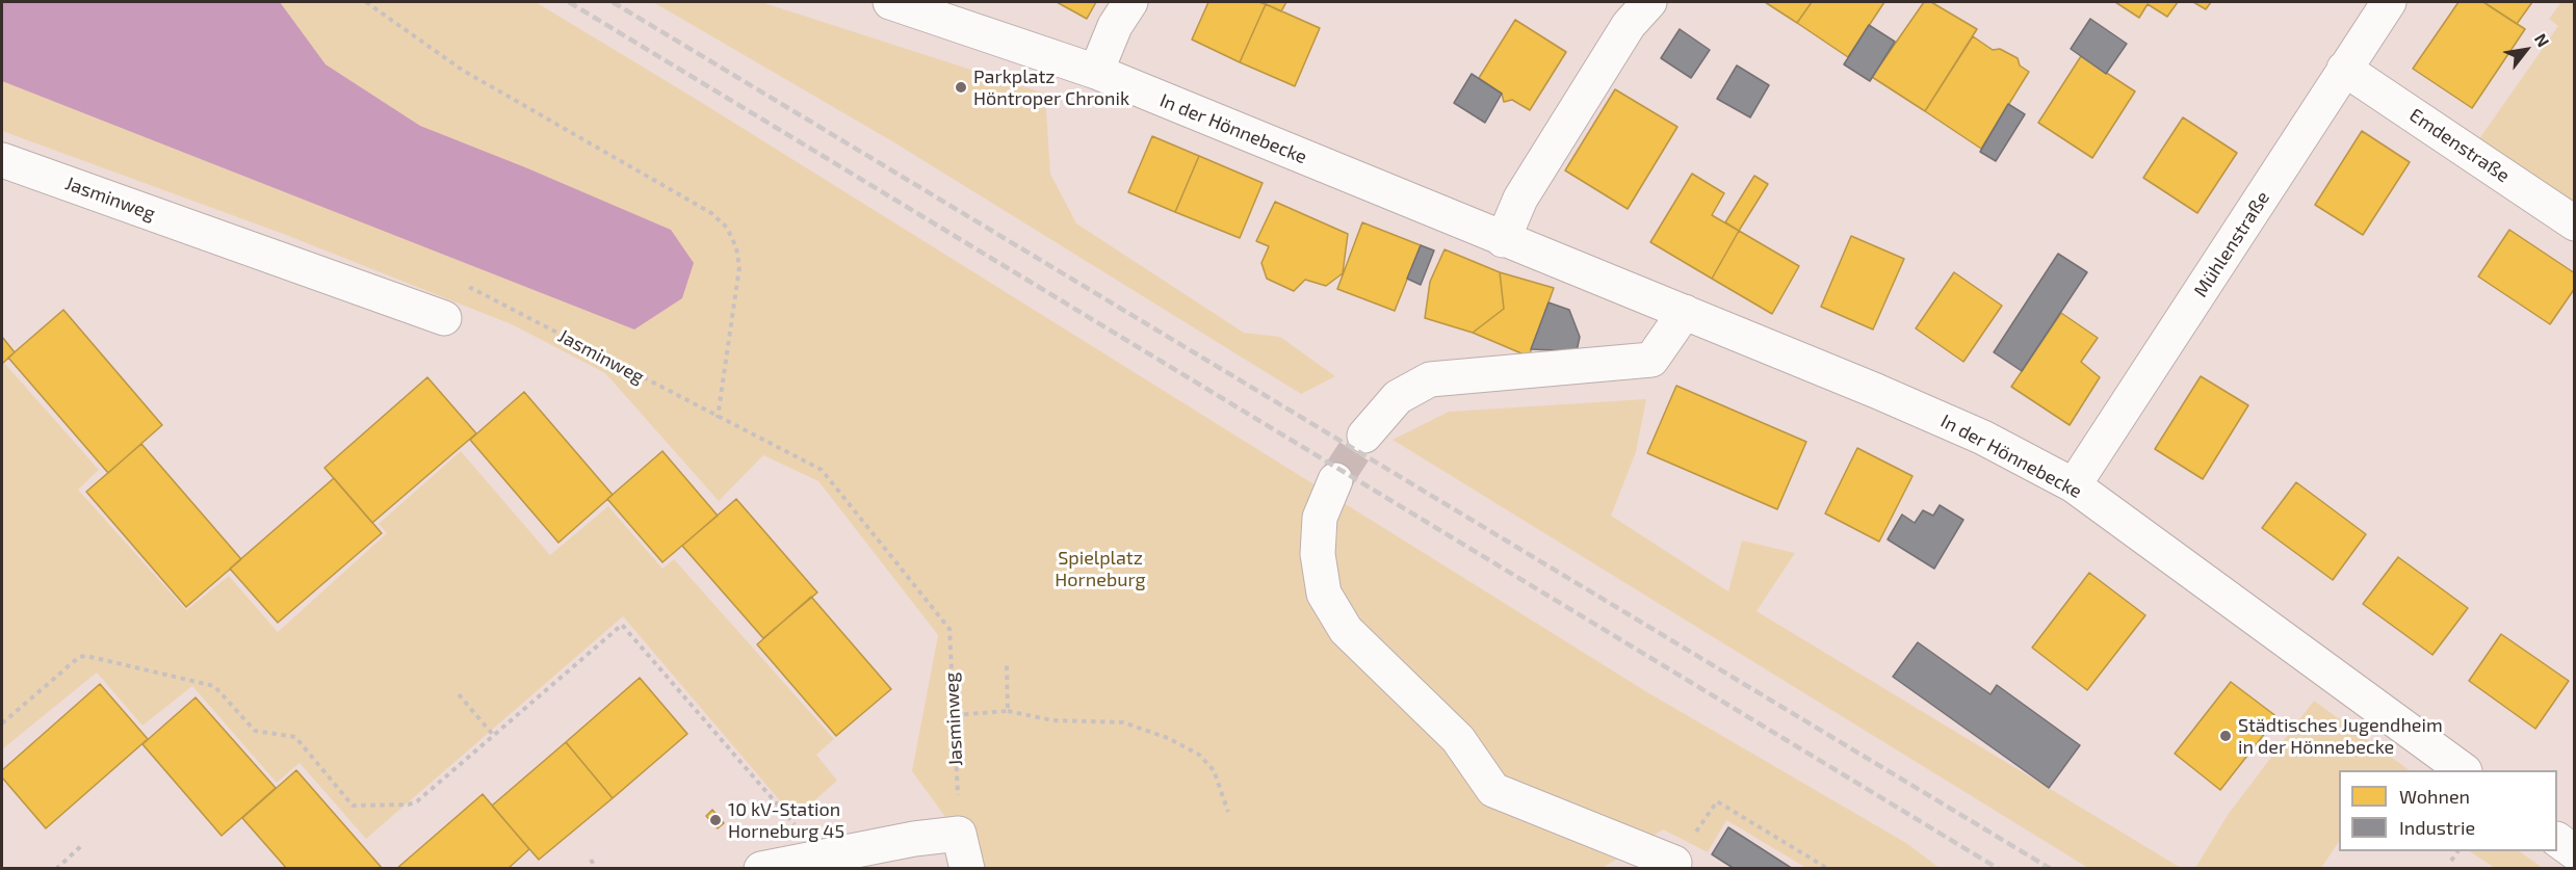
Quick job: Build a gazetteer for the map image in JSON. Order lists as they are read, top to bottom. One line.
{"streets":{"street":["In der Hönnebecke","Emdenstraße","Jasminweg","Mühlenstraße"]},"crossings":[["In der Hönnebecke","Mühlenstraße"],["Emdenstraße","Mühlenstraße"]],"parks":["Spielplatz Horneburg"],"places":["Parkplatz Höntroper Chronik","Städtisches Jugendheim in der Hönnebecke","10 kV-Station Horneburg 45"],"legend":["Wohnen","Industrie"],"north":"top right"}
